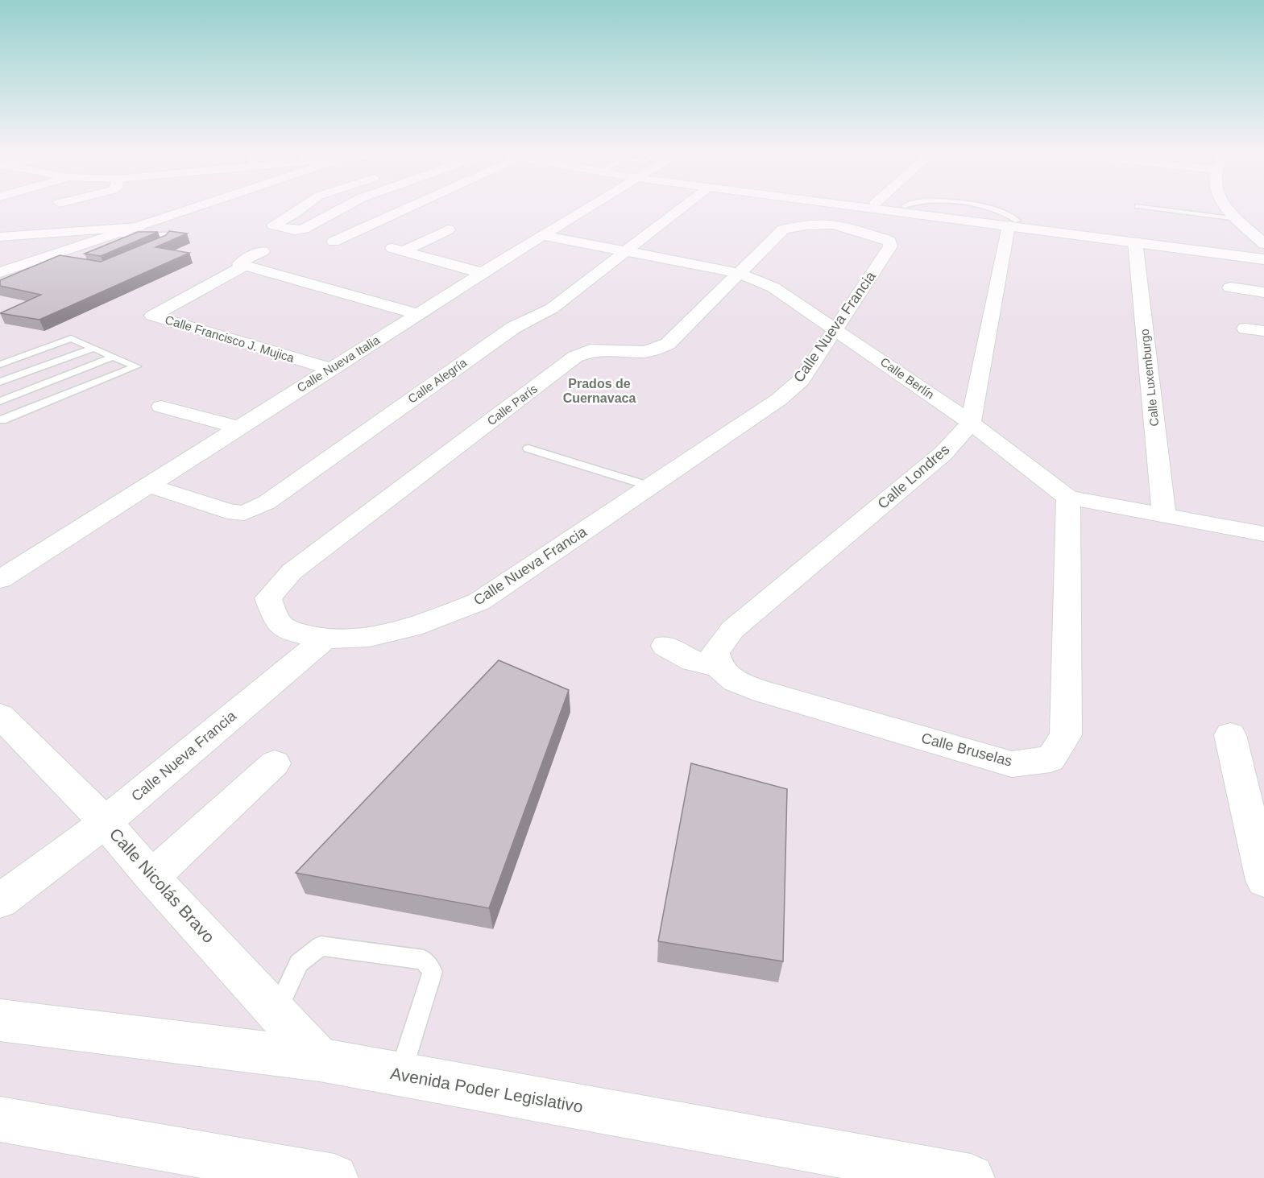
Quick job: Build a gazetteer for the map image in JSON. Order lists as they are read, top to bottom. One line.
{"streets":{"street":["Calle Nueva Francia","Calle Francisco J. Mujica","Calle Nueva Italia","Calle Luxemburgo","Calle Berlín","Calle Alegría","Calle París","Calle Londres","Calle Bruselas","Calle Nicolás Bravo","Avenida Poder Legislativo"]},"crossings":[["Calle Nueva Francia","Calle Berlín"],["Calle Nueva Francia","Calle París"],["Calle Nueva Francia","Calle Nicolás Bravo"],["Calle Francisco J. Mujica","Calle Nueva Italia"],["Calle Nueva Italia","Calle Berlín"],["Calle Nueva Italia","Calle Alegría"],["Calle Luxemburgo","Calle Berlín"],["Calle Berlín","Calle Alegría"],["Calle Berlín","Calle París"],["Calle Berlín","Calle Londres"],["Calle Berlín","Calle Bruselas"],["Calle Londres","Calle Bruselas"],["Calle Nicolás Bravo","Avenida Poder Legislativo"]],"districts":["Prados de Cuernavaca"]}
